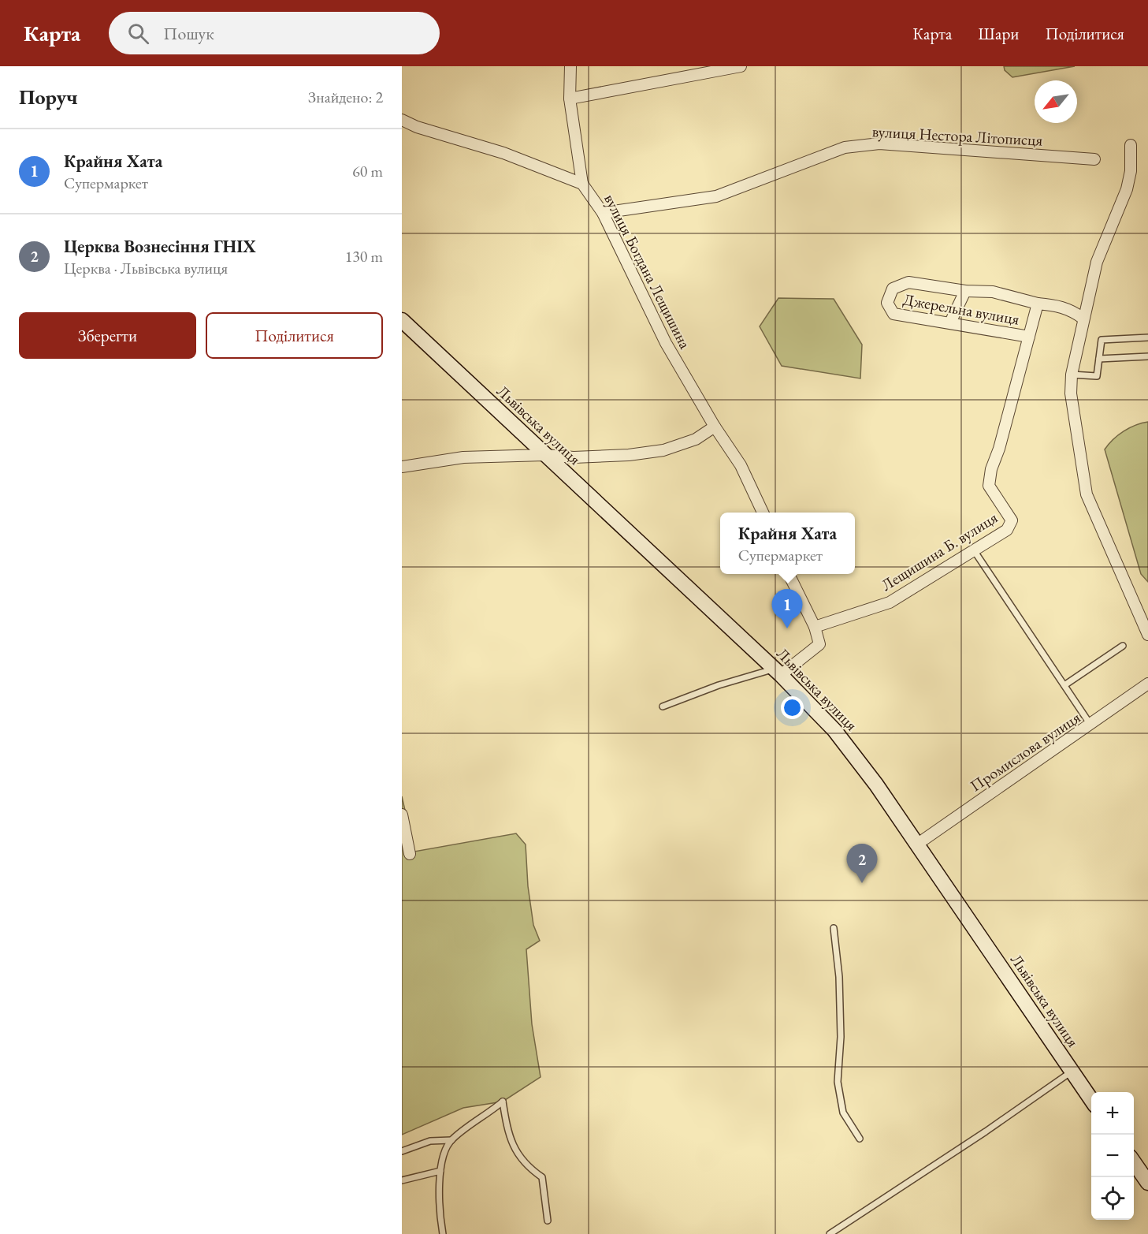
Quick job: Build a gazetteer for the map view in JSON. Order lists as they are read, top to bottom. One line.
{"streets":{"main road":["Львівська вулиця"],"street":["вулиця Нестора Літописця","вулиця Богдана Лещишина","Джерельна вулиця","Лещишина Б. вулиця","Промислова вулиця"]},"crossings":[["вулиця Нестора Літописця","вулиця Богдана Лещишина"],["Джерельна вулиця","Лещишина Б. вулиця"],["Львівська вулиця","Промислова вулиця"]],"north":"bottom left","page":{"header":"Карта","search":"Пошук","nav":["Карта","Шари","Поділитися"],"heading":["Поруч","Знайдено: 2"],"list":[{"mark":"1","name":"Крайня Хата","note":"Супермаркет","value":"60 m"},{"mark":"2","name":"Церква Вознесіння ГНІХ","note":"Церква · Львівська вулиця","value":"130 m"}],"buttons":["Зберегти","Поділитися"],"popup":["Крайня Хата","Супермаркет"],"pins":["1","2"],"map_buttons":["+","−"]}}
